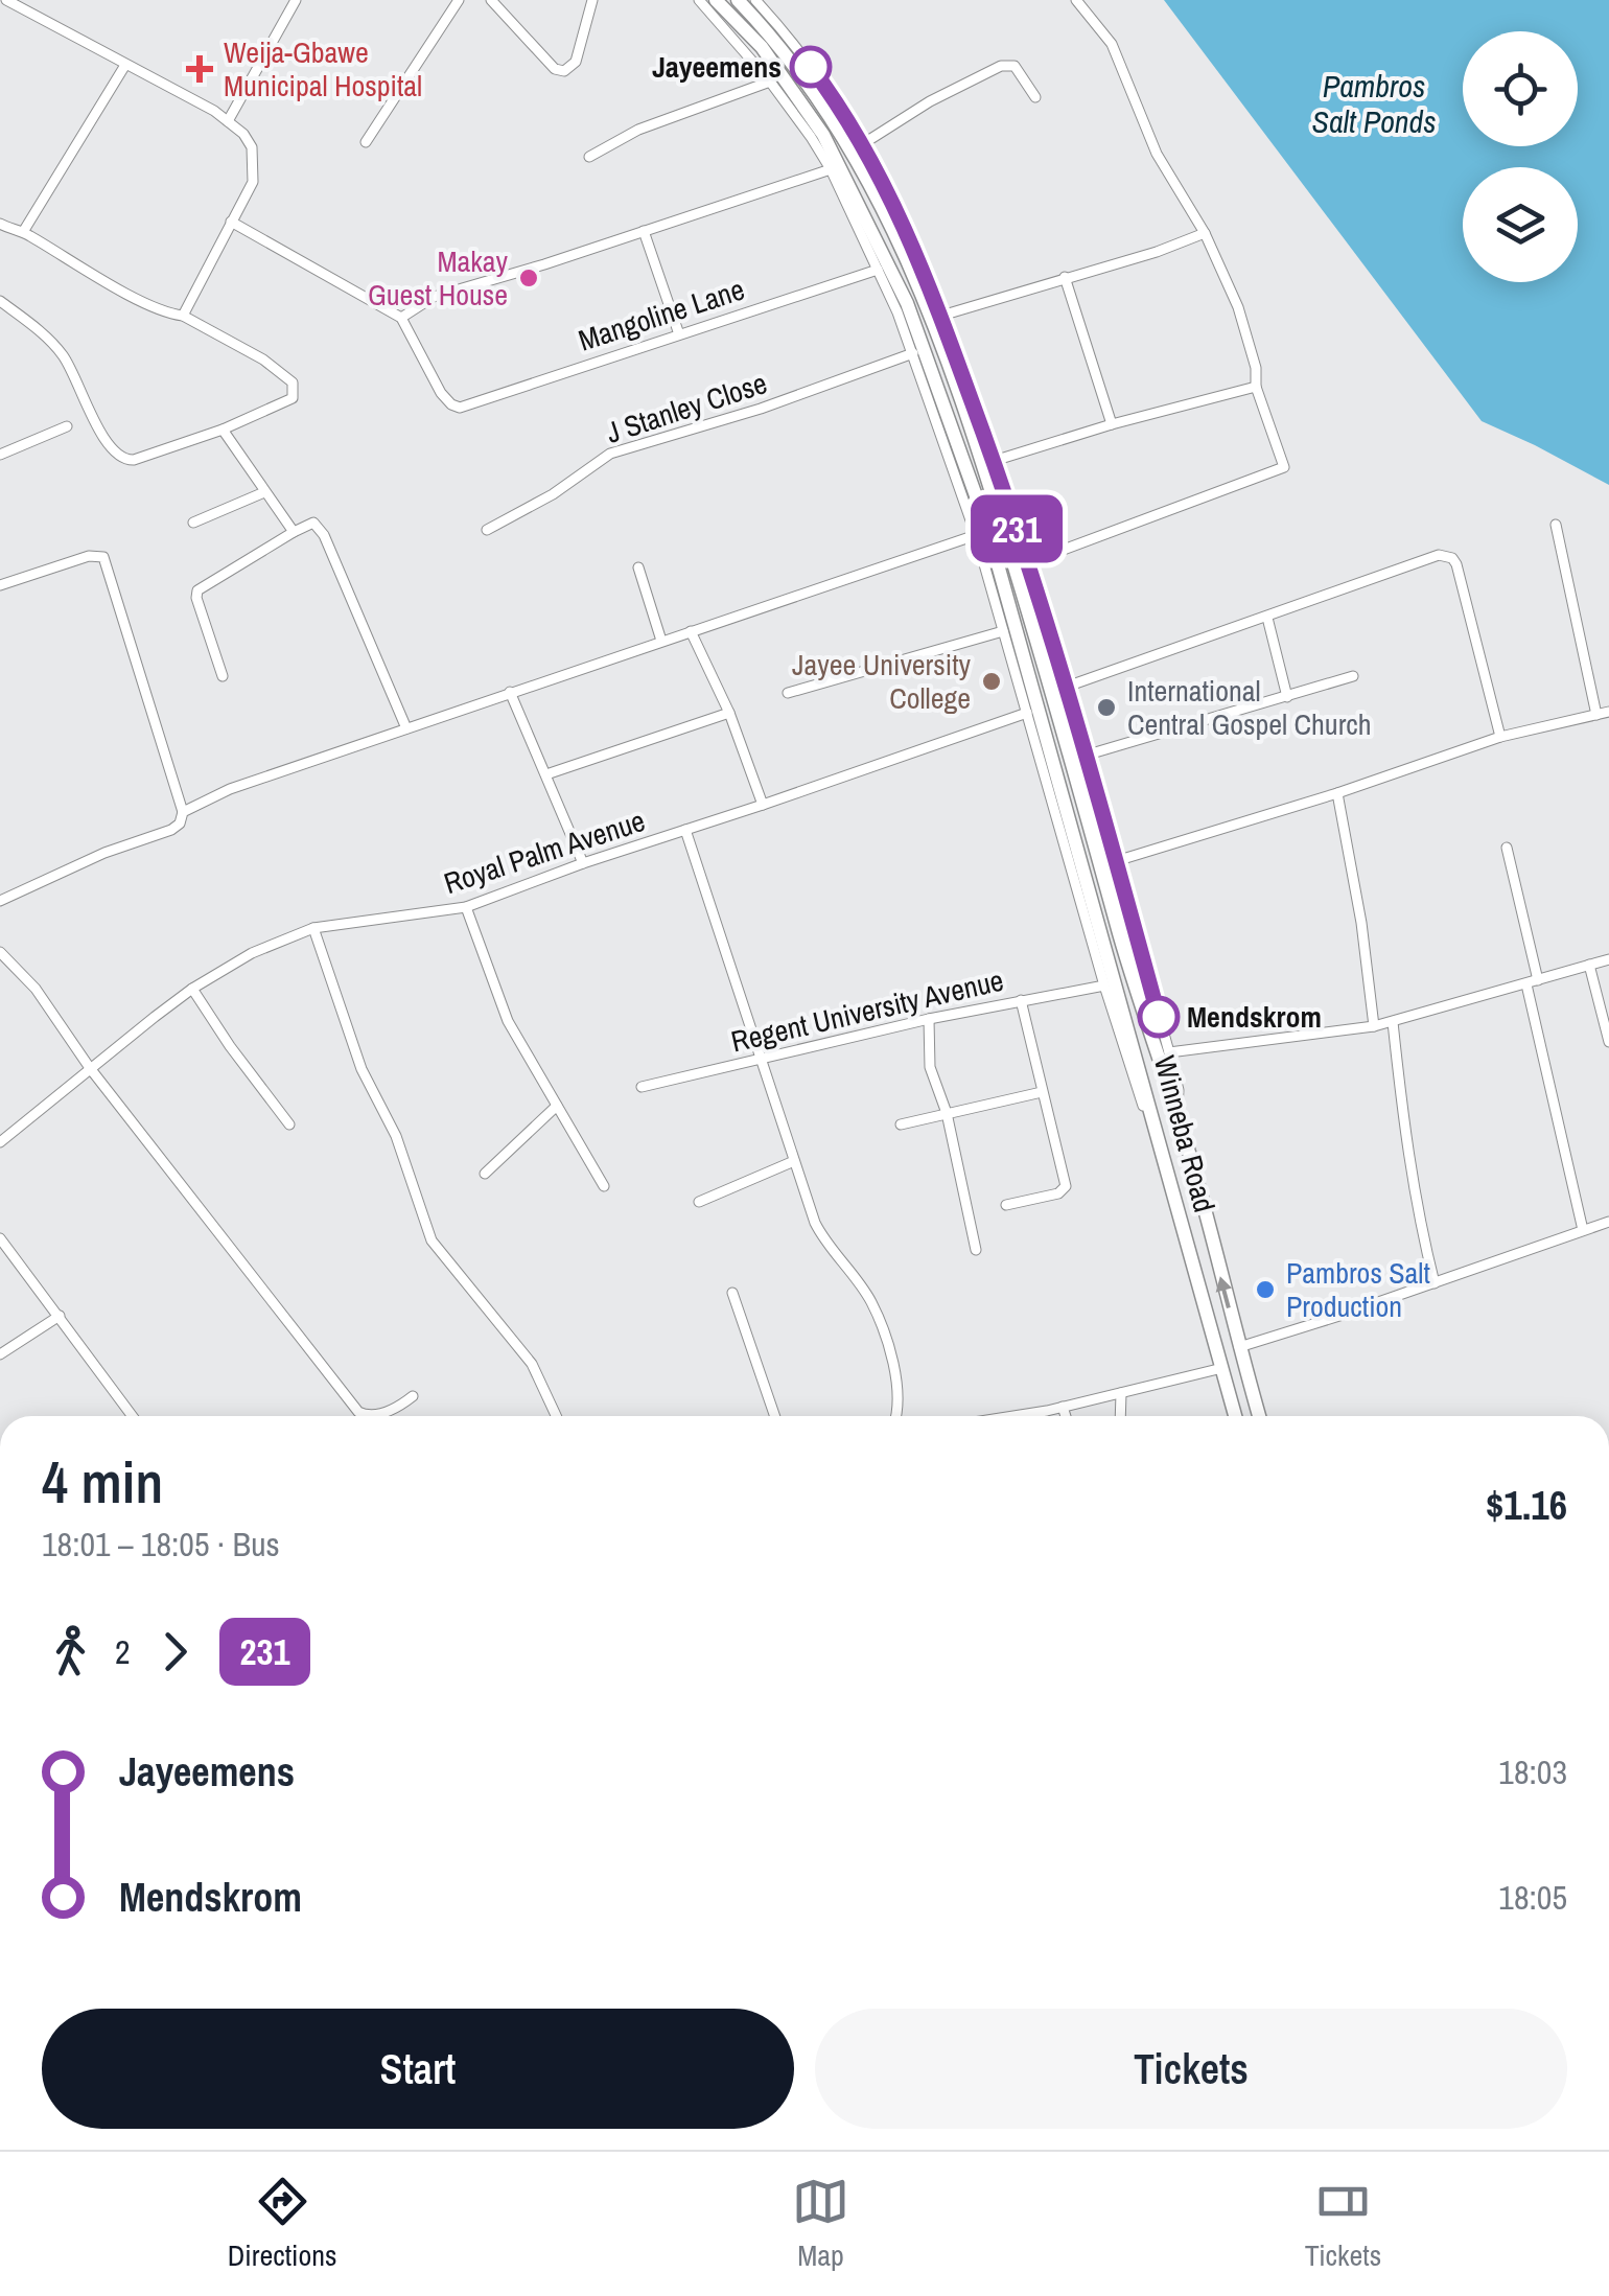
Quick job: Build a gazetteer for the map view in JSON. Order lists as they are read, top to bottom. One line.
{"streets":{"highway":["Winneba Road"],"street":["Mangoline Lane","J Stanley Close","Royal Palm Avenue","Regent University Avenue"]},"water":["Pambros Salt Ponds"],"places":{"other":["Jayeemens","Makay Guest House","Jayee University College","International Central Gospel Church","Mendskrom","Pambros Salt Production"],"health":["Weija-Gbawe Municipal Hospital"]},"lines":["bus line 231"],"page":{"on_map":"231","heading":["4 min","18:01 – 18:05 · Bus","$1.16"],"legs":["2","231"],"list":[{"name":"Jayeemens","value":"18:03"},{"name":"Mendskrom","value":"18:05"}],"buttons":["Start","Tickets"],"tabs":["Directions","Map","Tickets"]}}
